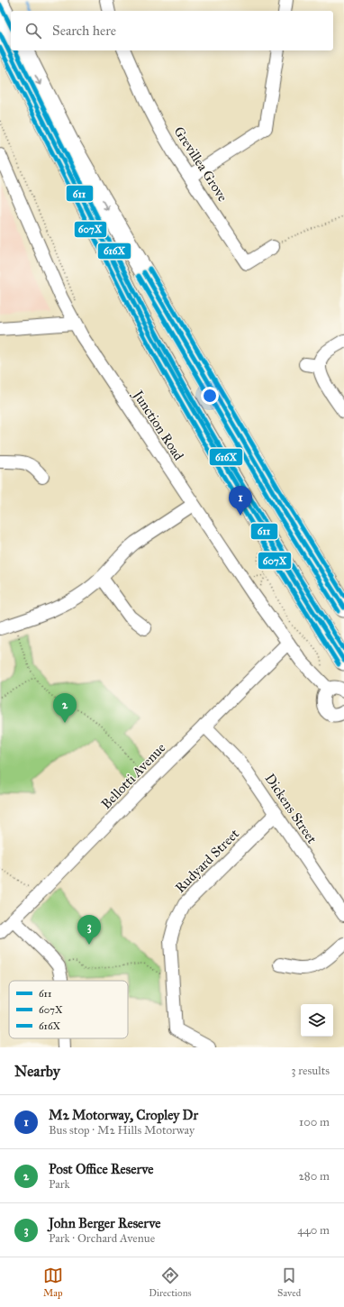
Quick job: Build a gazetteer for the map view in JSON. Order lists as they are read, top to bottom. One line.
{"streets":{"street":["Grevillea Grove","Junction Road","Bellotti Avenue","Dickens Street","Rudyard Street"]},"crossings":[["Junction Road","Bellotti Avenue"],["Bellotti Avenue","Dickens Street"],["Dickens Street","Rudyard Street"]],"lines":["transit line 611","transit line 607X","transit line 616X"],"legend":["611","607X","616X"],"page":{"search":"Search here","pins":["1","2","3"],"heading":["Nearby","3 results"],"list":[{"mark":"1","name":"M2 Motorway, Cropley Dr","note":"Bus stop · M2 Hills Motorway","value":"100 m"},{"mark":"2","name":"Post Office Reserve","note":"Park","value":"280 m"},{"mark":"3","name":"John Berger Reserve","note":"Park · Orchard Avenue","value":"440 m"}],"nav":["Map","Directions","Saved"]}}
